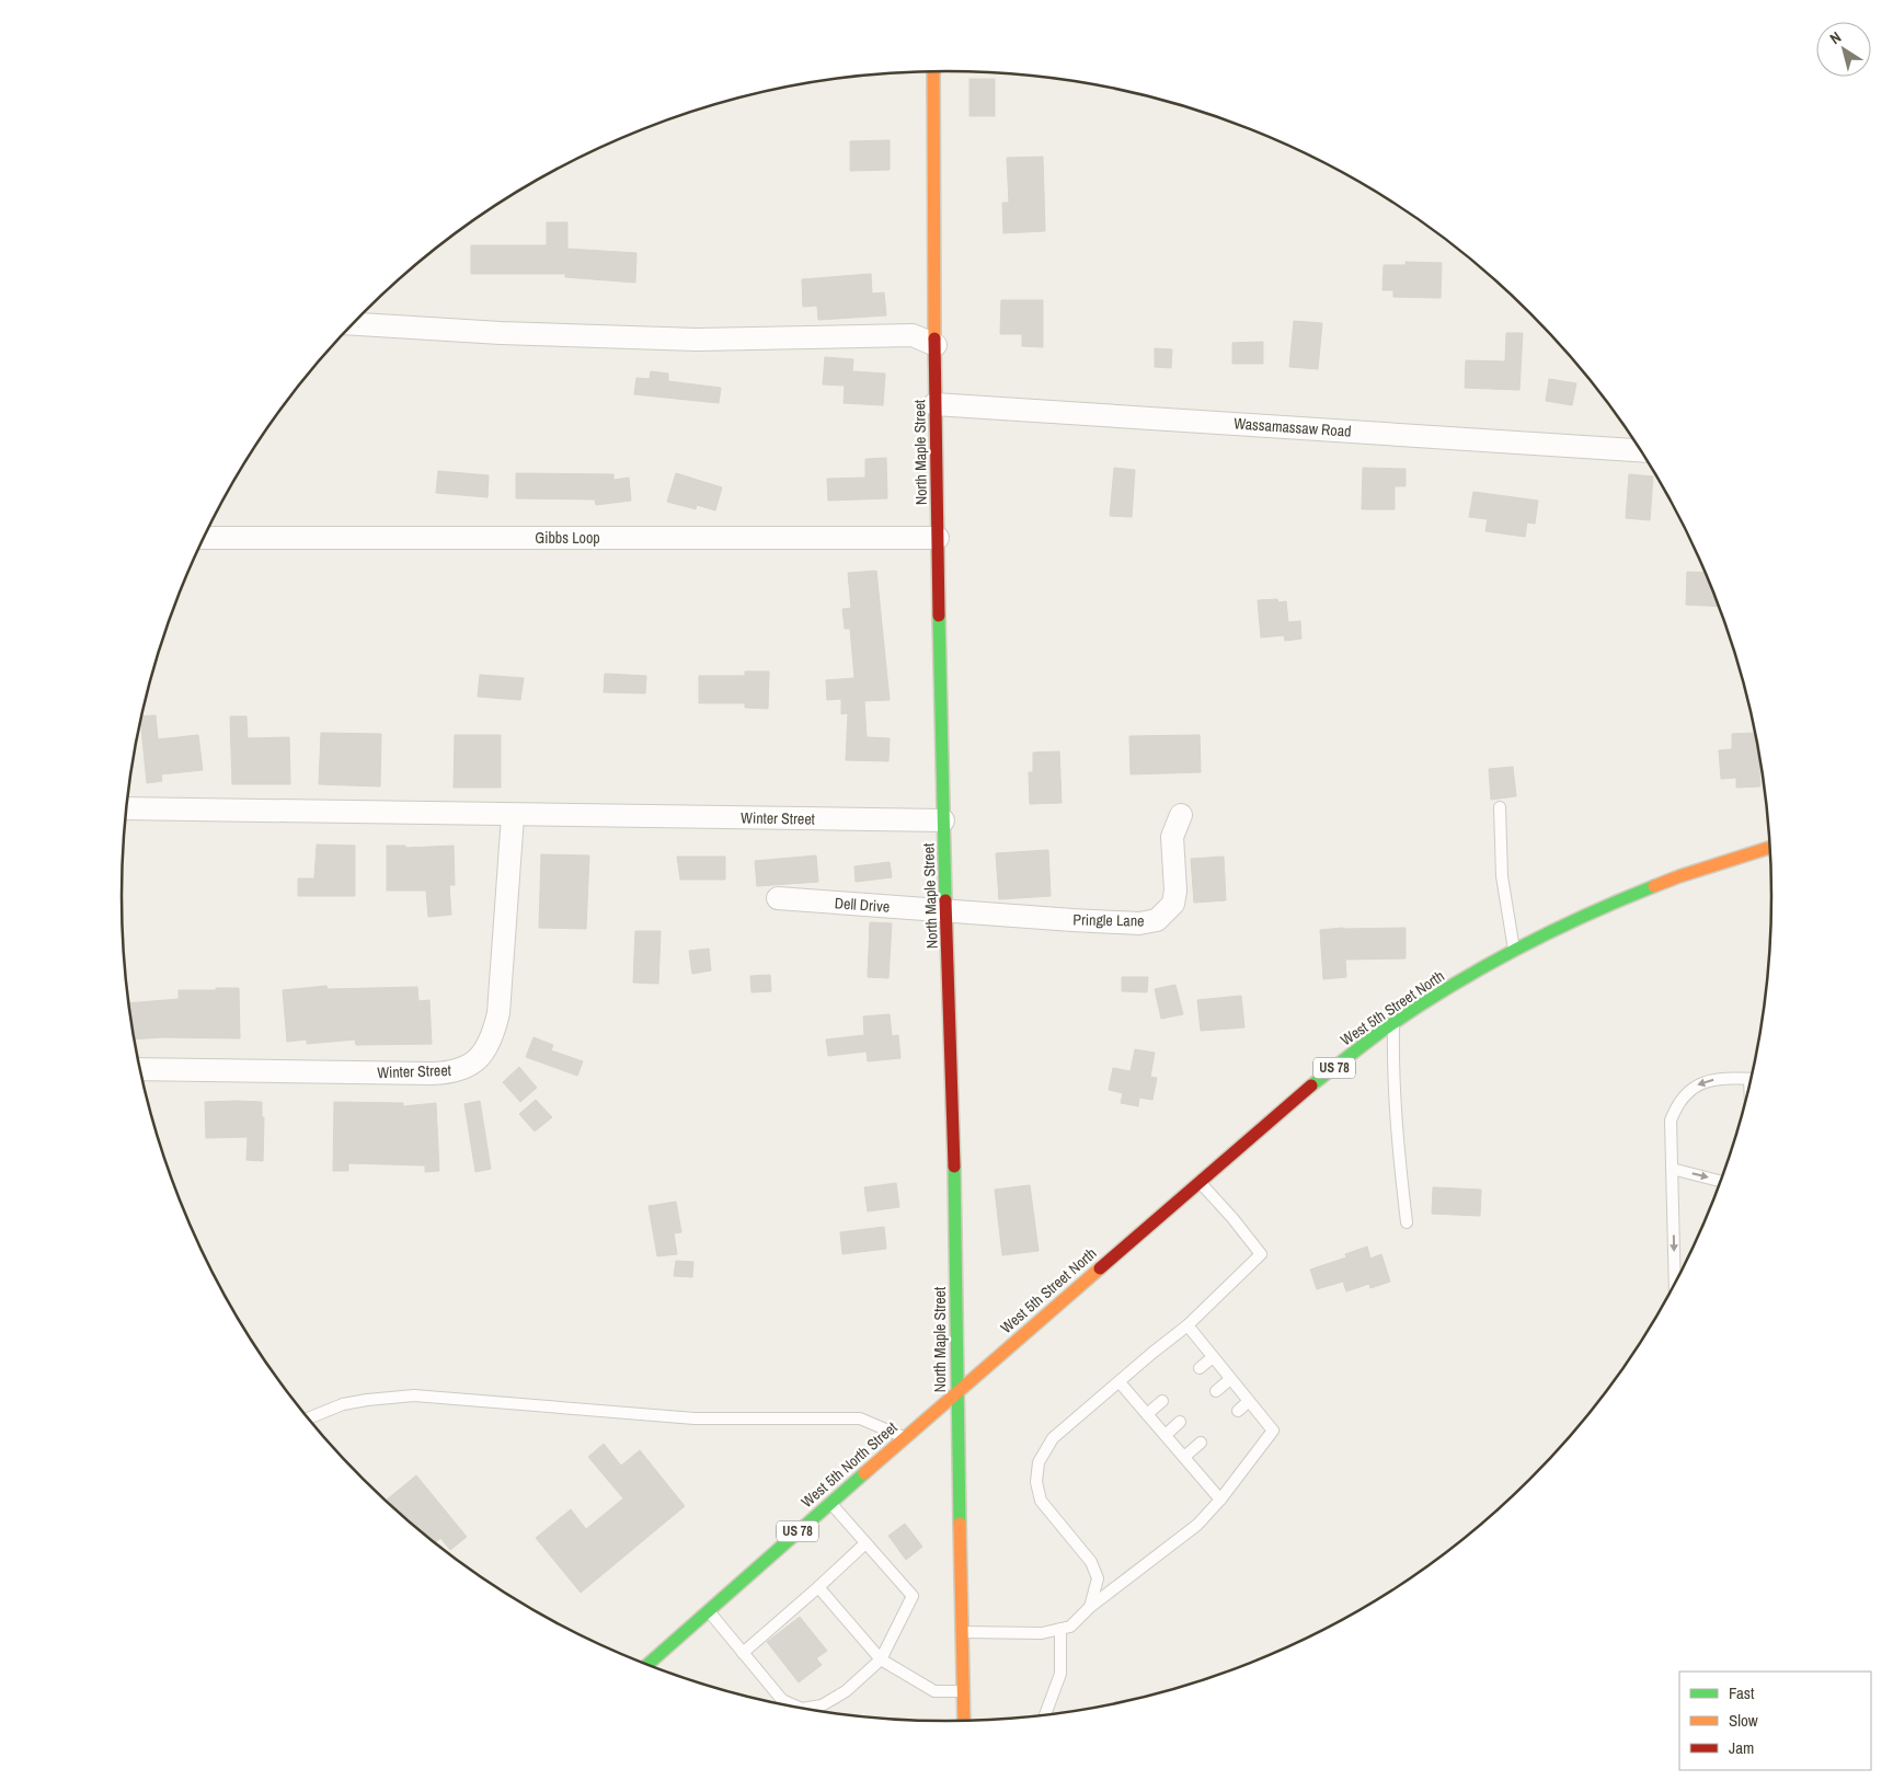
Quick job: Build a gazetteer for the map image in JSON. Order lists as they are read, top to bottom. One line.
{"streets":{"street":["Wassamassaw Road","North Maple Street","Gibbs Loop","Winter Street","Dell Drive","Pringle Lane","West 5th Street North","US 78","West 5th North Street"]},"crossings":[["Wassamassaw Road","North Maple Street"],["North Maple Street","Gibbs Loop"],["North Maple Street","Winter Street"],["North Maple Street","Dell Drive"],["North Maple Street","Pringle Lane"],["North Maple Street","West 5th Street North"],["North Maple Street","West 5th North Street"],["Dell Drive","Pringle Lane"],["West 5th Street North","West 5th North Street"]],"legend":["Fast","Slow","Jam"],"north":"top left"}
